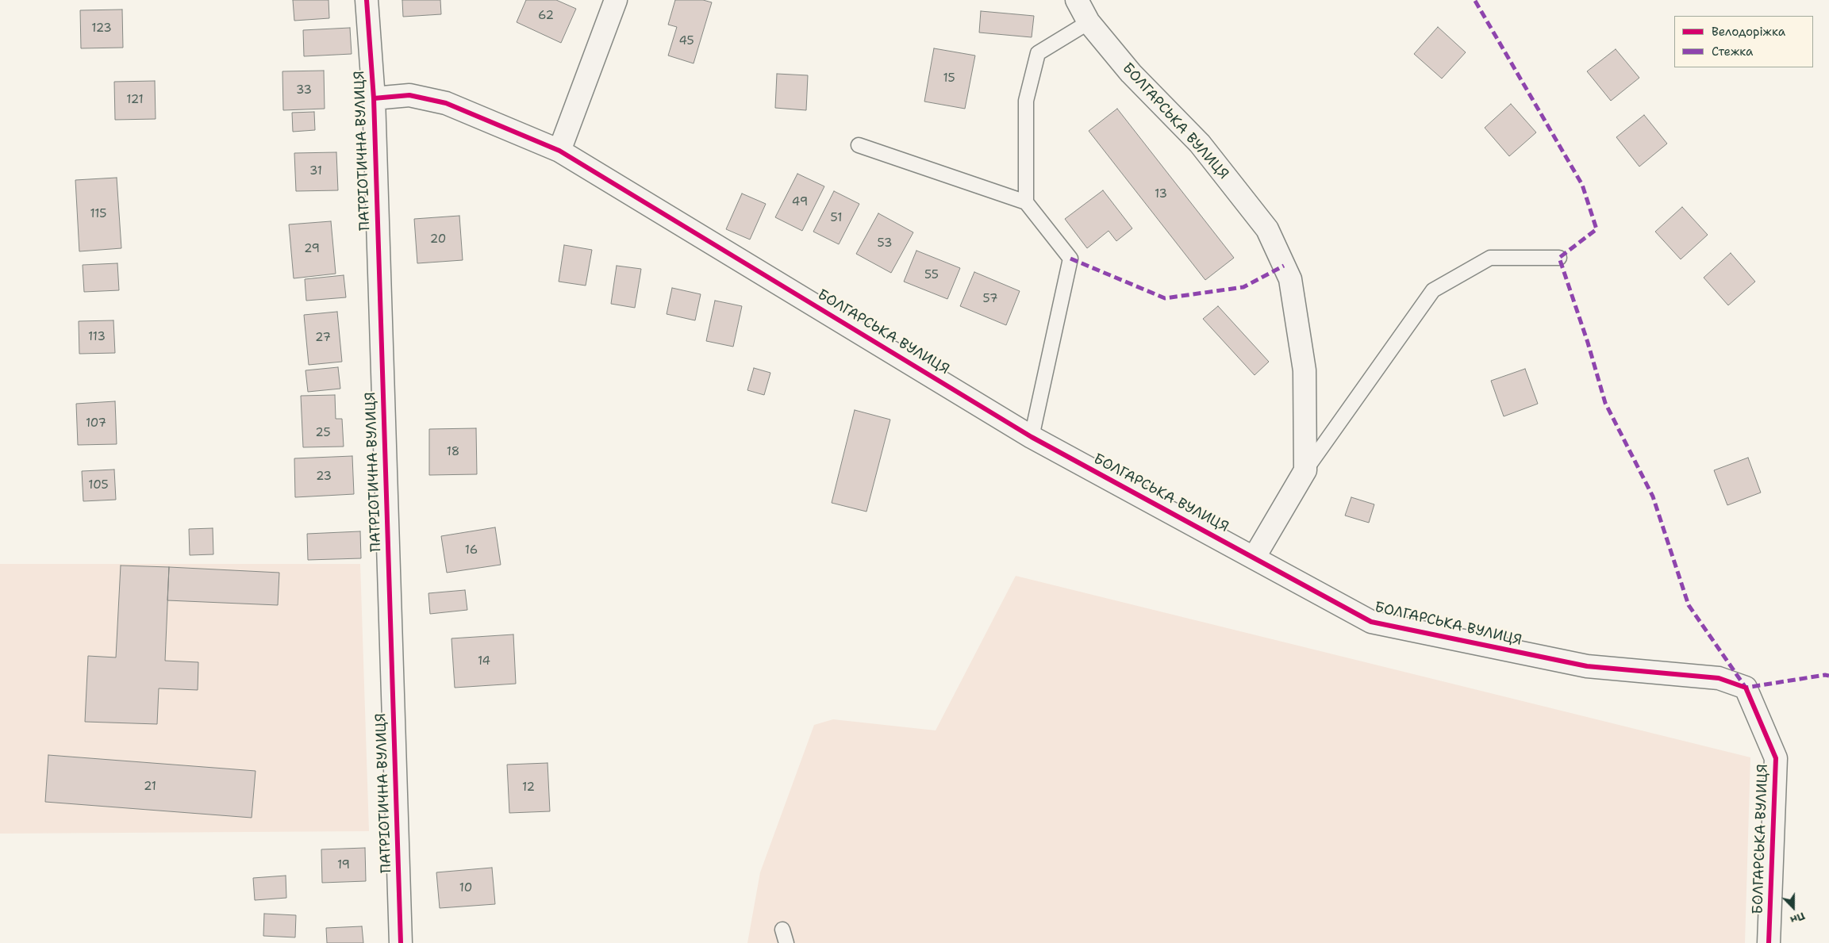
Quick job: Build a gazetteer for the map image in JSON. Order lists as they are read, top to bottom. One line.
{"streets":{"street":["БОЛГАРСЬКА ВУЛИЦЯ","ПАТРІОТИЧНА ВУЛИЦЯ"]},"crossings":[["БОЛГАРСЬКА ВУЛИЦЯ","ПАТРІОТИЧНА ВУЛИЦЯ"]],"house_numbers":["62","123","45","15","33","121","31","13","49","115","51","20","53","29","55","57","113","27","107","25","18","23","105","16","14","21","12","19","10"],"legend":["Велодоріжка","Стежка"],"north":"bottom"}
